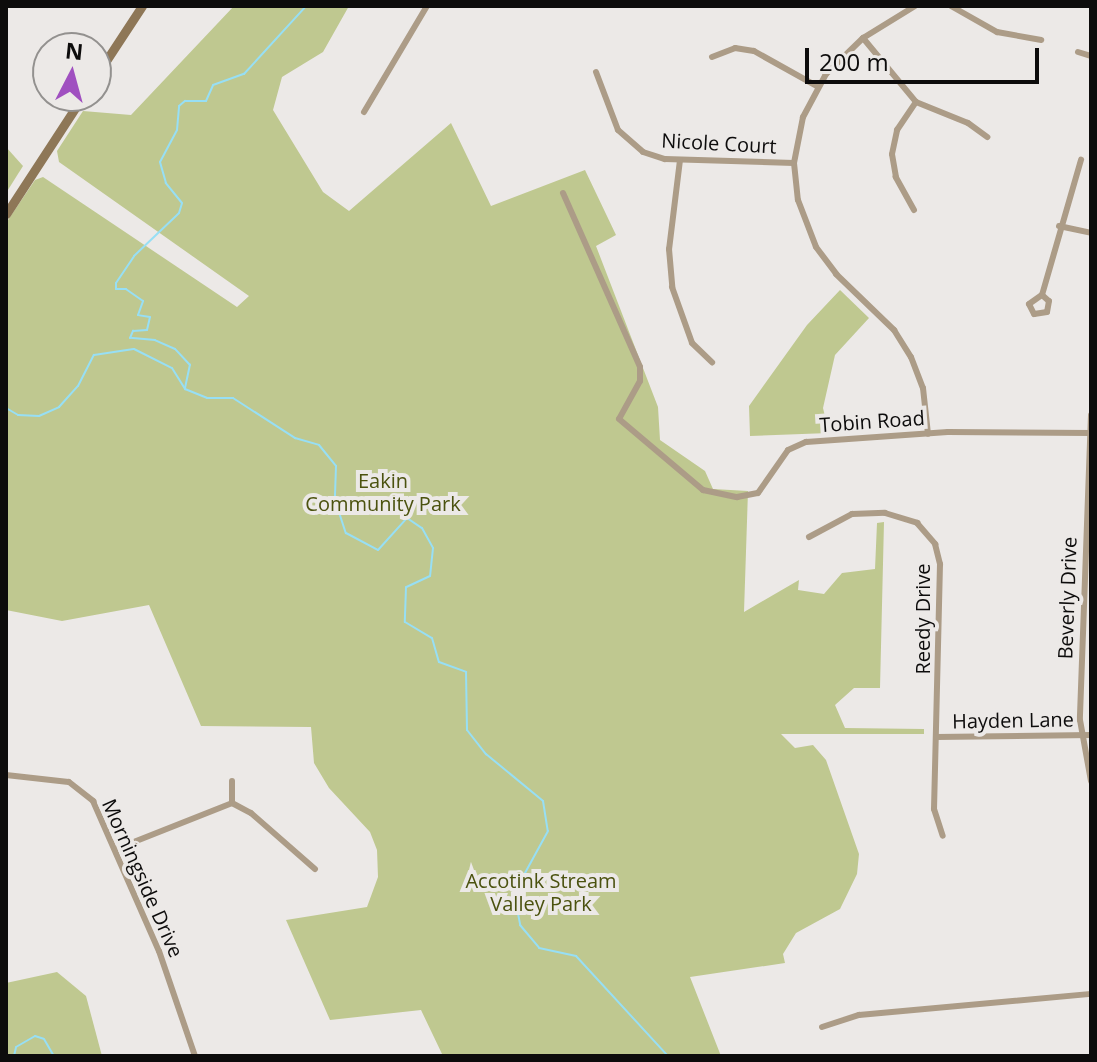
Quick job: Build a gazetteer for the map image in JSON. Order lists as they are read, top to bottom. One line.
{"streets":{"street":["Nicole Court","Tobin Road","Beverly Drive","Reedy Drive","Hayden Lane","Morningside Drive"]},"crossings":[["Tobin Road","Beverly Drive"],["Beverly Drive","Hayden Lane"],["Reedy Drive","Hayden Lane"]],"parks":["Eakin Community Park","Accotink Stream Valley Park"],"scale_bar":"200 m","north":"top"}
